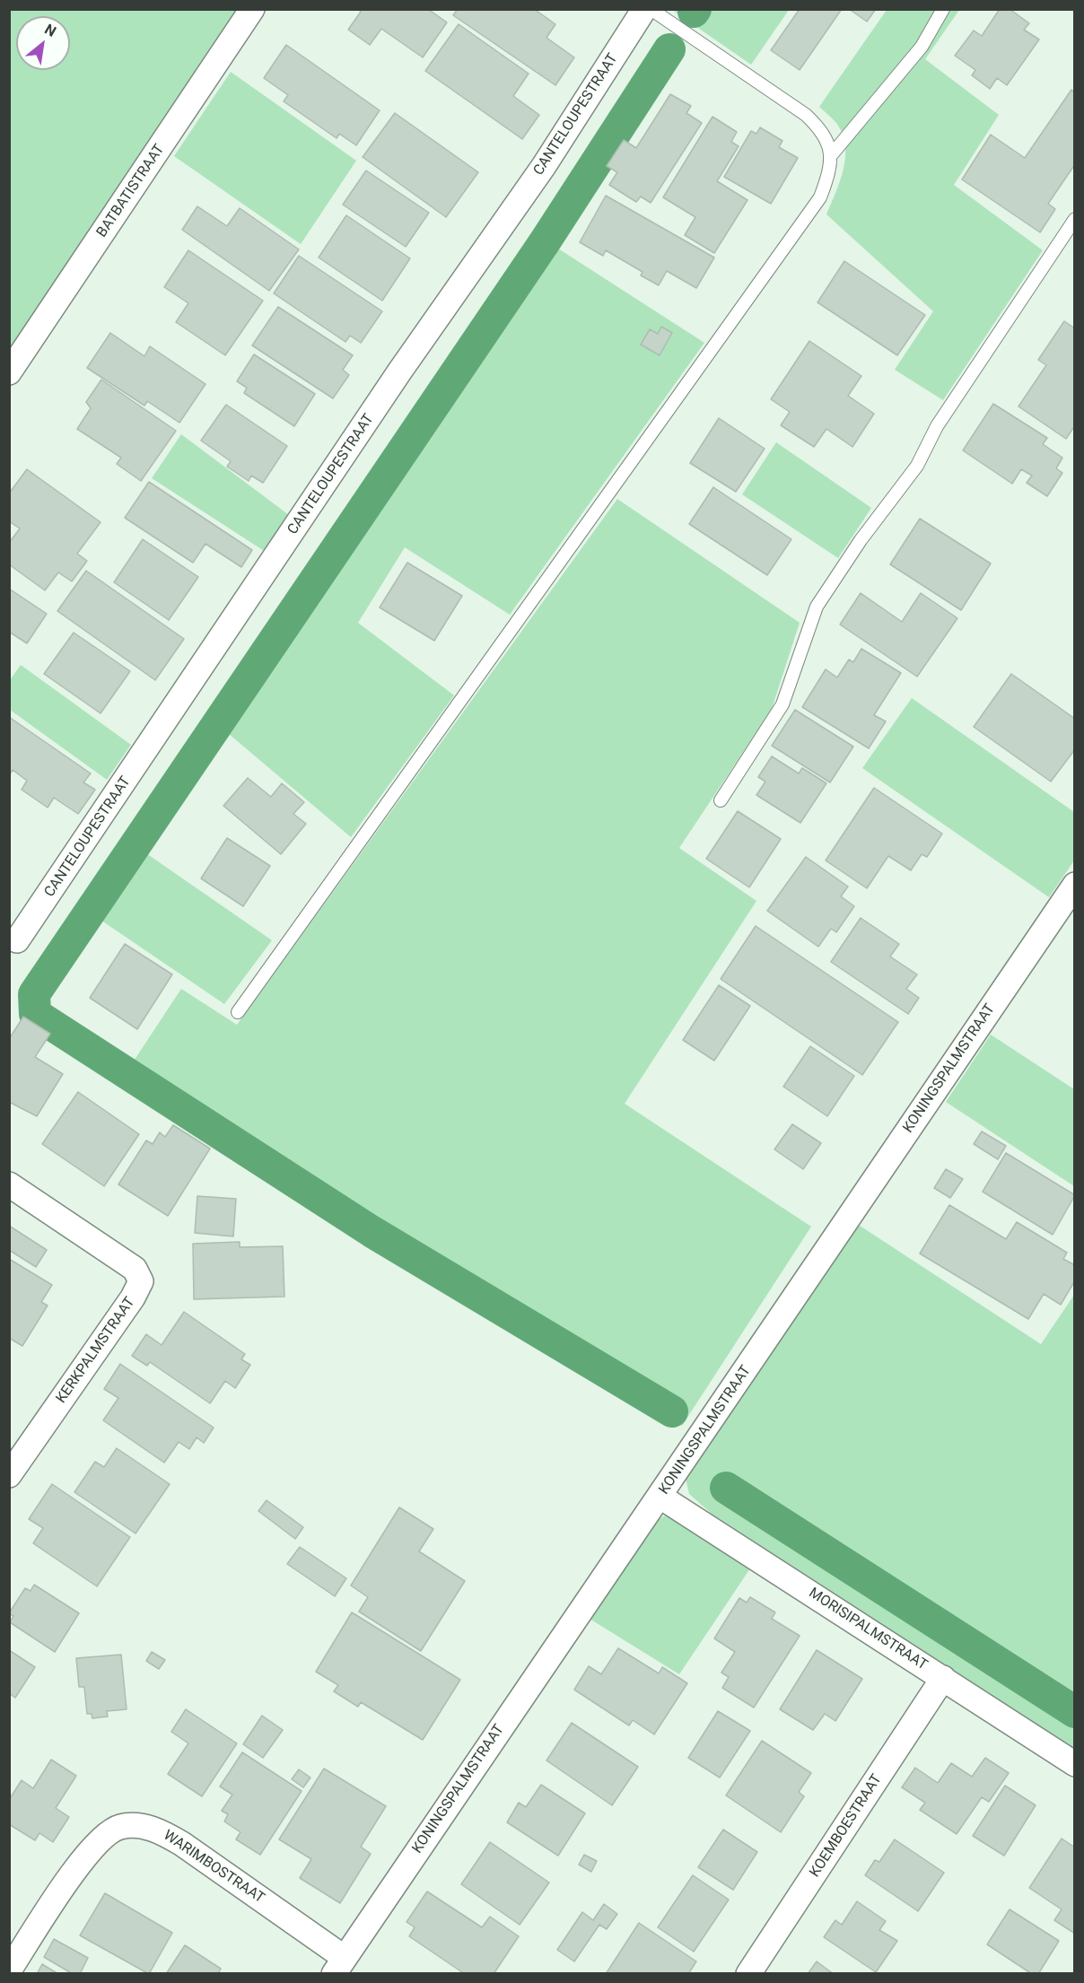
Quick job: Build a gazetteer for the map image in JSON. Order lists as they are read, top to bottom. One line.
{"streets":{"street":["CANTELOUPESTRAAT","BATBATISTRAAT","KONINGSPALMSTRAAT","KERKPALMSTRAAT","MORISIPALMSTRAAT","KOEMBOESTRAAT","WARIMBOSTRAAT"]},"crossings":[["KONINGSPALMSTRAAT","MORISIPALMSTRAAT"],["KONINGSPALMSTRAAT","WARIMBOSTRAAT"],["MORISIPALMSTRAAT","KOEMBOESTRAAT"]],"north":"top right"}
